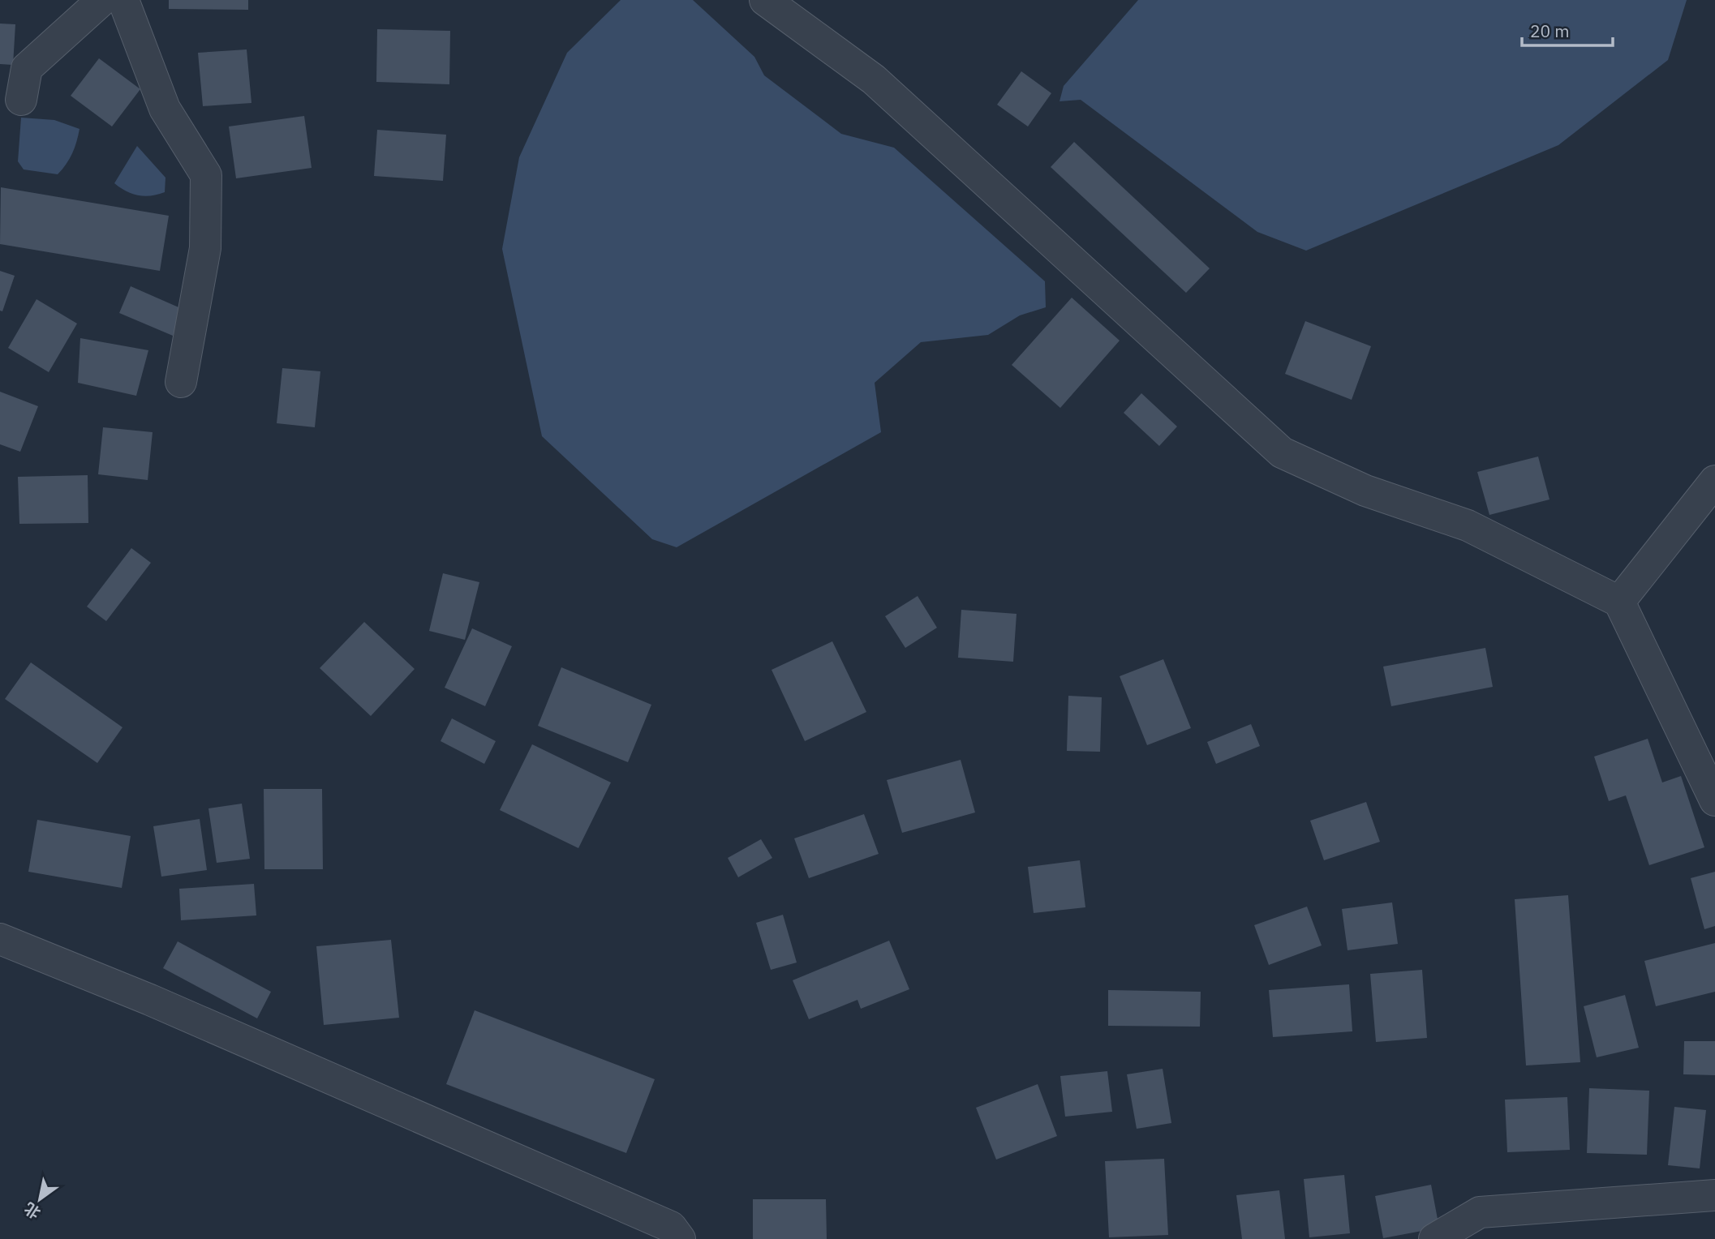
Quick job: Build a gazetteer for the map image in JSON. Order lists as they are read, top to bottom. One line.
{"scale_bar":"20 m","north":"bottom left"}
